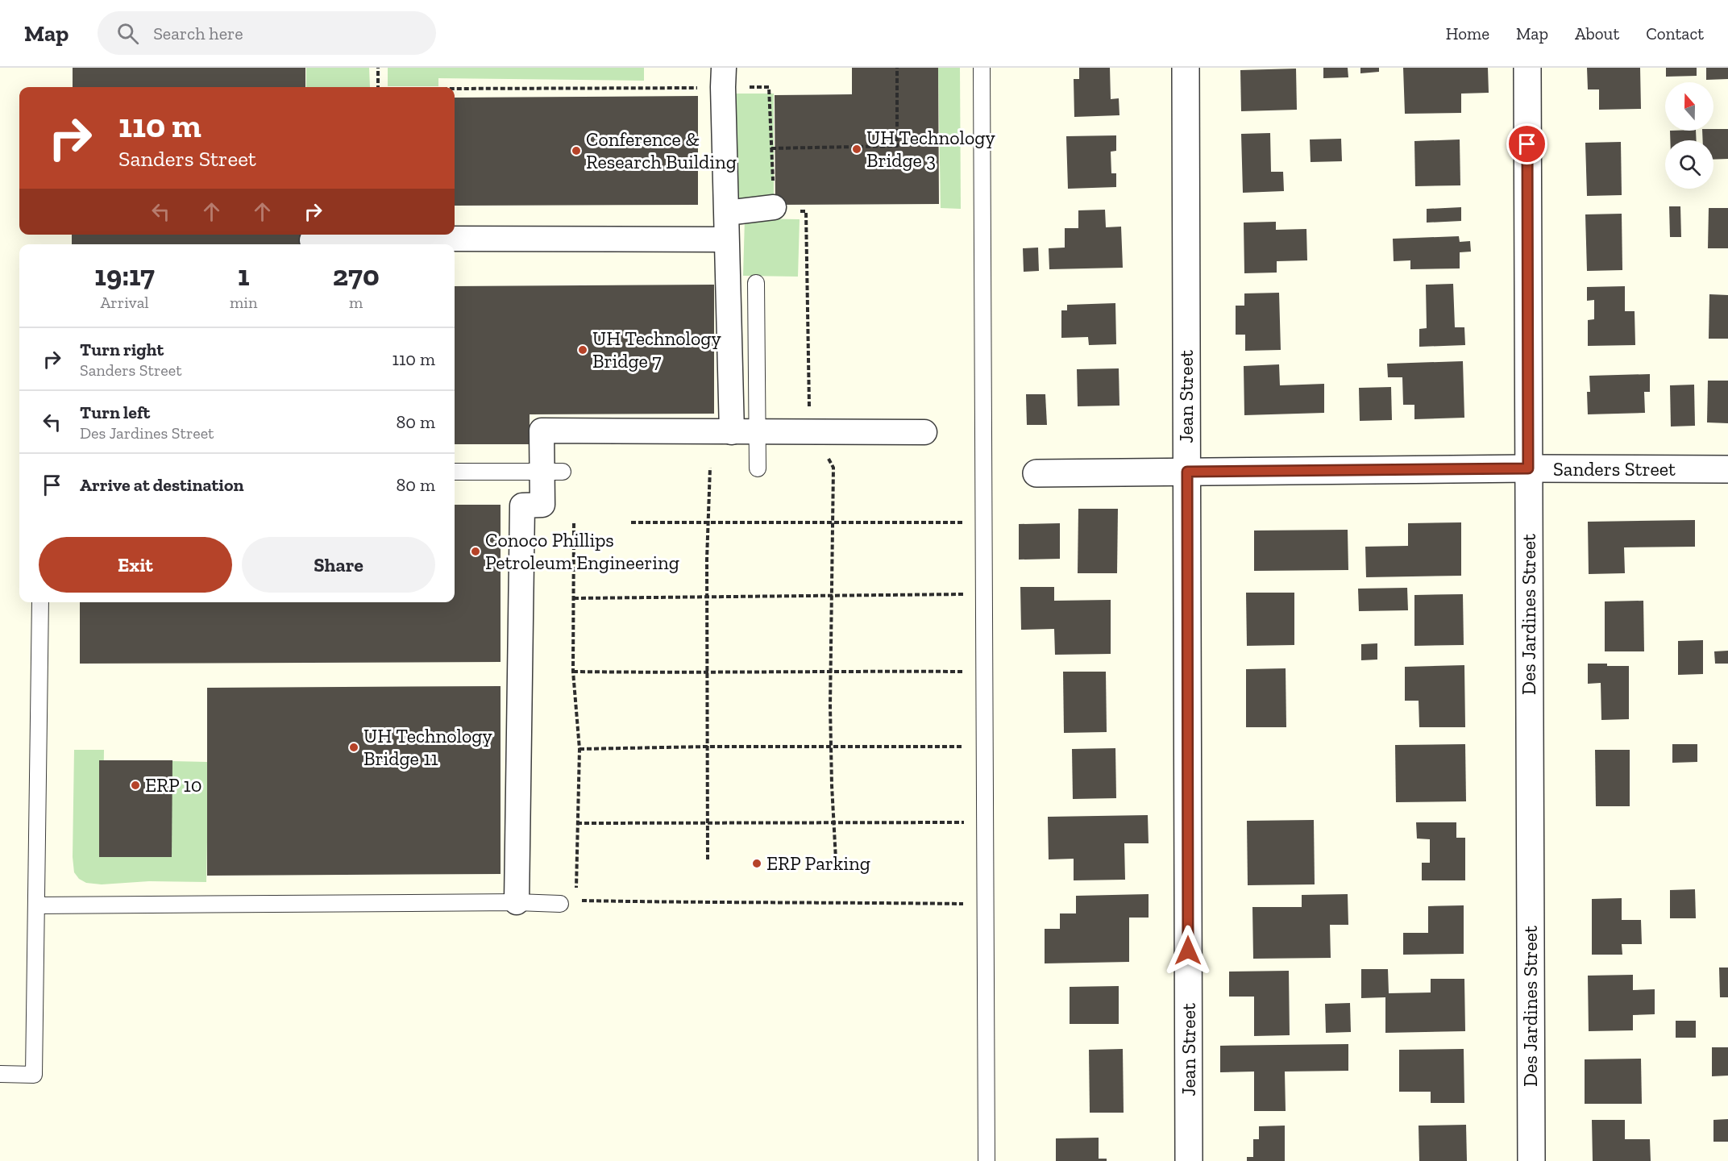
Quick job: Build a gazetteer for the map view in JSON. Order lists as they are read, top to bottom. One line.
{"streets":{"street":["Jean Street","Sanders Street","Des Jardines Street"]},"crossings":[["Jean Street","Sanders Street"],["Sanders Street","Des Jardines Street"]],"places":["UH Technology Bridge 3","Conference & Research Building","UH Technology Bridge 7","Conoco Phillips Petroleum Engineering","UH Technology Bridge 11","ERP 10","ERP Parking"],"north":"top","page":{"header":"Map","search":"Search here","nav":["Home","Map","About","Contact"],"turn":["110 m","Sanders Street"],"eta":["19:17","Arrival","1","min","270","m"],"list":[{"name":"Turn right","note":"Sanders Street","value":"110 m"},{"name":"Turn left","note":"Des Jardines Street","value":"80 m"},{"name":"Arrive at destination","value":"80 m"}],"buttons":["Exit","Share"]}}
